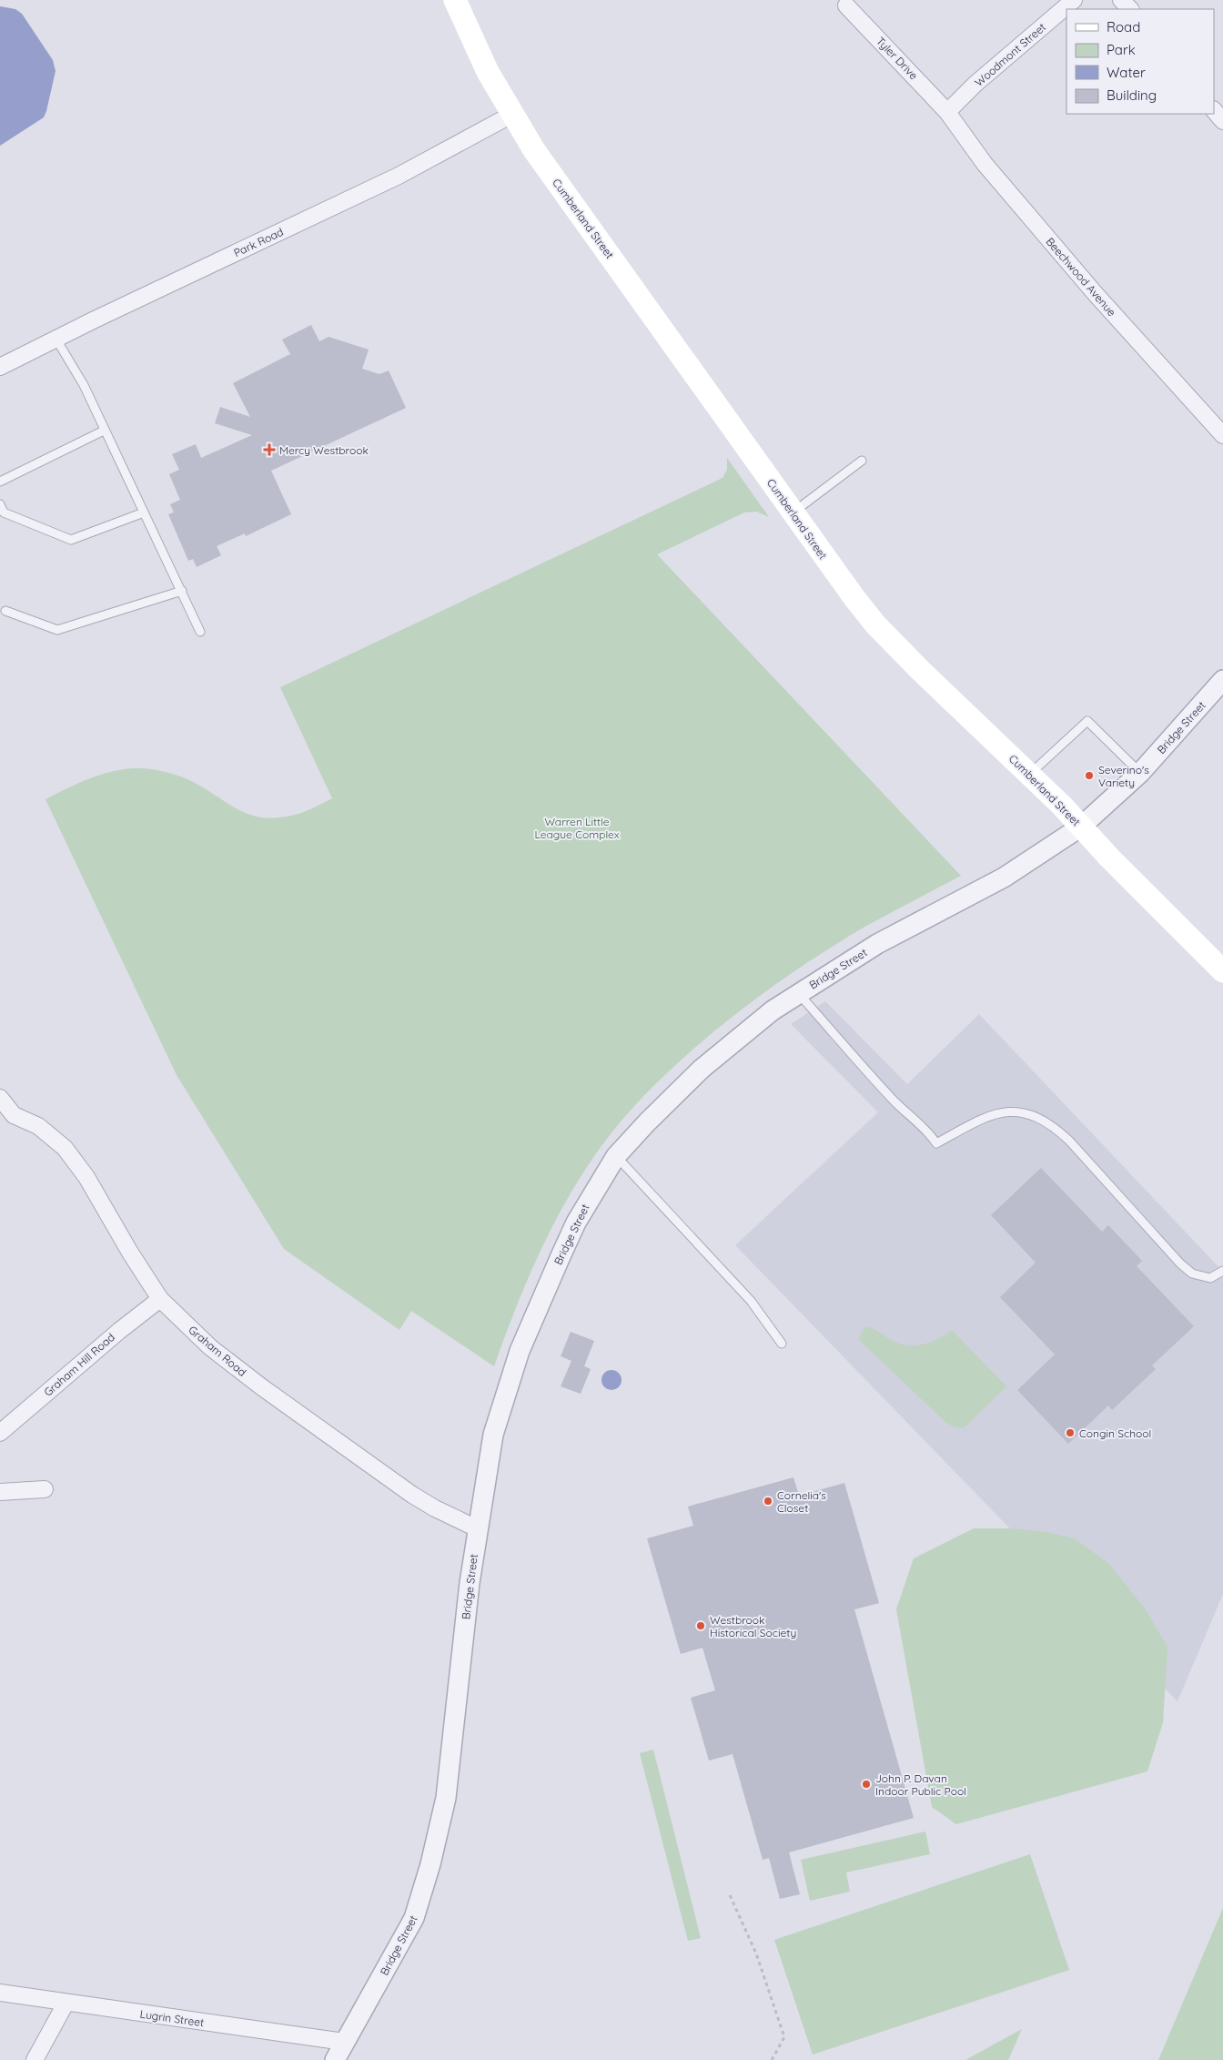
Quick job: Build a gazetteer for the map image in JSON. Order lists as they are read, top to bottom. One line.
{"streets":{"main road":["Cumberland Street"],"street":["Woodmont Street","Tyler Drive","Park Road","Beechwood Avenue","Bridge Street","Graham Road","Graham Hill Road","Lugrin Street"]},"crossings":[["Woodmont Street","Tyler Drive"],["Woodmont Street","Beechwood Avenue"],["Tyler Drive","Beechwood Avenue"],["Cumberland Street","Park Road"],["Cumberland Street","Bridge Street"],["Bridge Street","Graham Road"],["Bridge Street","Lugrin Street"],["Graham Road","Graham Hill Road"]],"parks":["Warren Little League Complex"],"places":{"health":["Mercy Westbrook"],"other":["Severino's Variety","Congin School","Cornelia's Closet","Westbrook Historical Society","John P. Davan Indoor Public Pool"]},"legend":["Road","Park","Water","Building"]}
